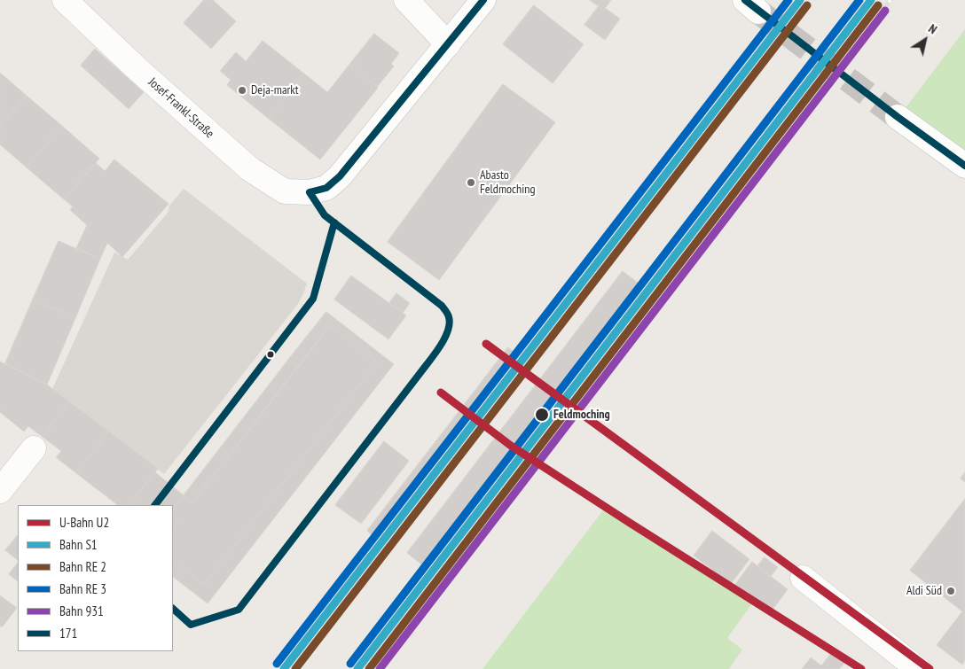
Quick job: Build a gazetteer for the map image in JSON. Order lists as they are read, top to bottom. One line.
{"streets":{"main road":["Josef-Frankl-Straße"]},"places":["Deja-markt","Abasto Feldmoching","Feldmoching","Aldi Süd"],"lines":["rail line S1","transit line 171","rail line 931","metro line U2"],"legend":["U-Bahn U2","Bahn S1","Bahn RE 2","Bahn RE 3","Bahn 931","171"],"north":"top right"}
